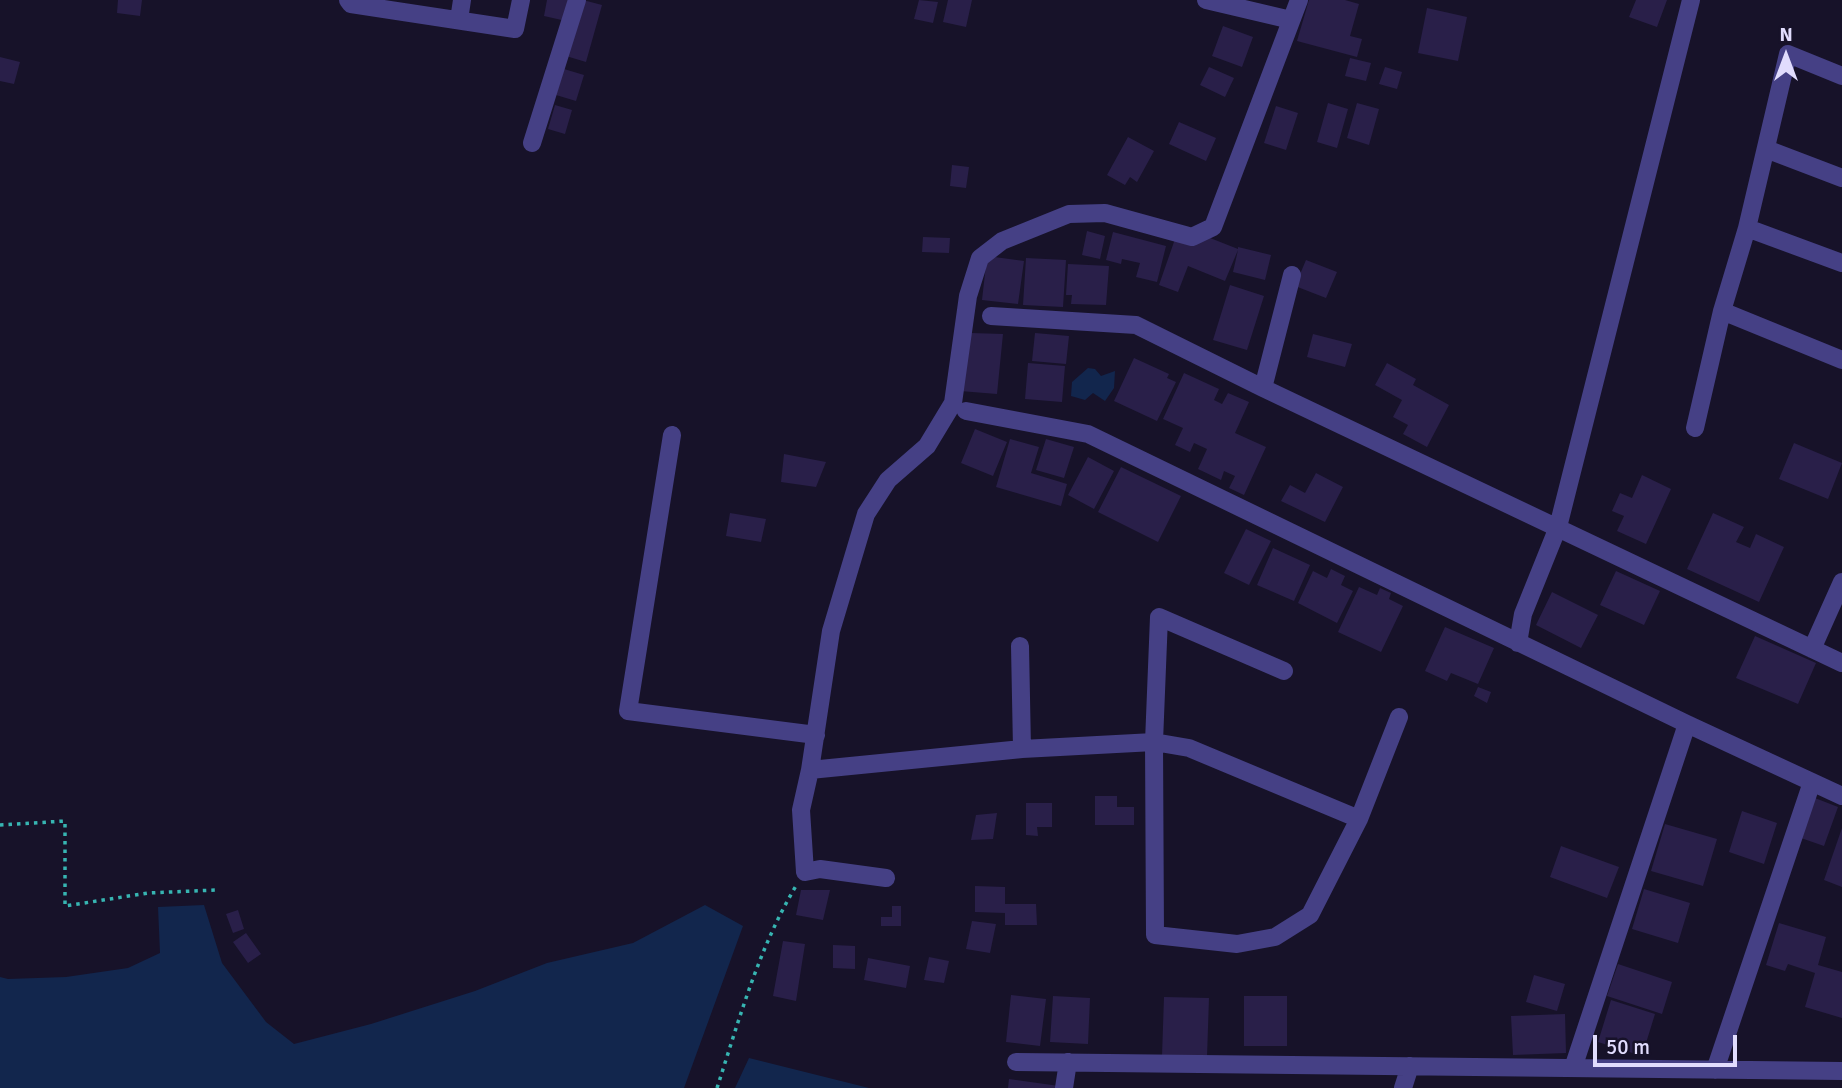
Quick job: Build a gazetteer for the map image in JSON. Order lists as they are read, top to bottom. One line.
{"scale_bar":"50 m","north":"top"}
